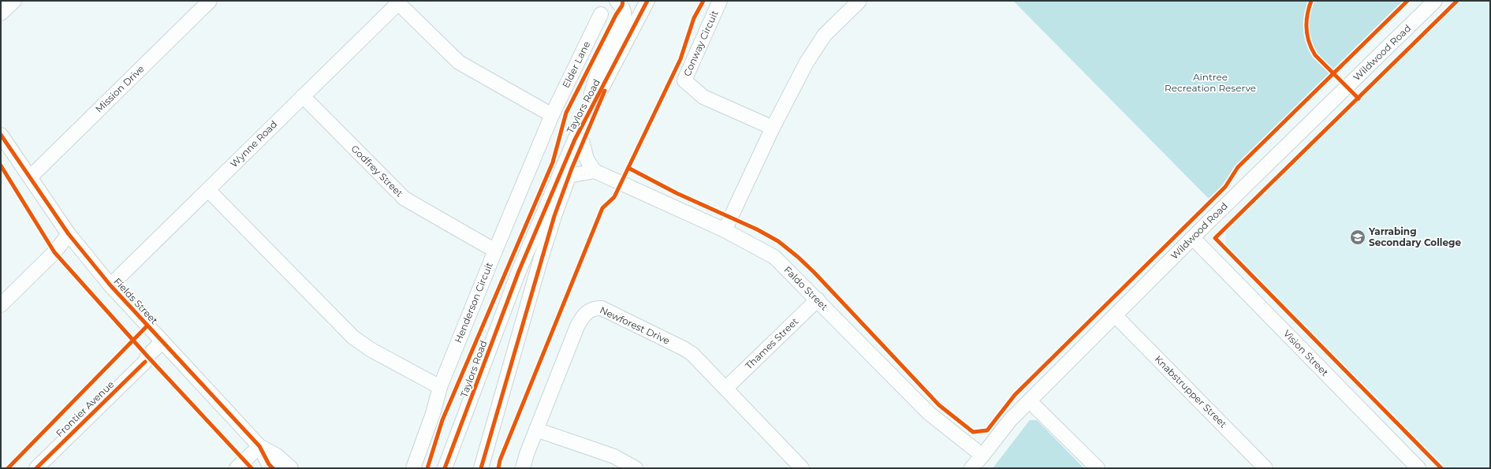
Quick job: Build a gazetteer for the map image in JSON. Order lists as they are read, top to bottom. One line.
{"streets":{"street":["Conway Circuit","Wildwood Road","Elder Lane","Mission Drive","Taylors Road","Wynne Road","Godfrey Street","Faldo Street","Fields Street","Henderson Circuit","Newforest Drive","Thames Street","Vision Street","Knabstrupper Street","Frontier Avenue"]},"crossings":[["Wildwood Road","Faldo Street"],["Wildwood Road","Vision Street"],["Wildwood Road","Knabstrupper Street"],["Elder Lane","Henderson Circuit"],["Mission Drive","Fields Street"],["Wynne Road","Godfrey Street"],["Wynne Road","Fields Street"],["Godfrey Street","Henderson Circuit"],["Faldo Street","Thames Street"],["Fields Street","Frontier Avenue"],["Newforest Drive","Thames Street"]],"parks":["Aintree Recreation Reserve"],"places":{"school or university":["Yarrabing Secondary College"]}}
